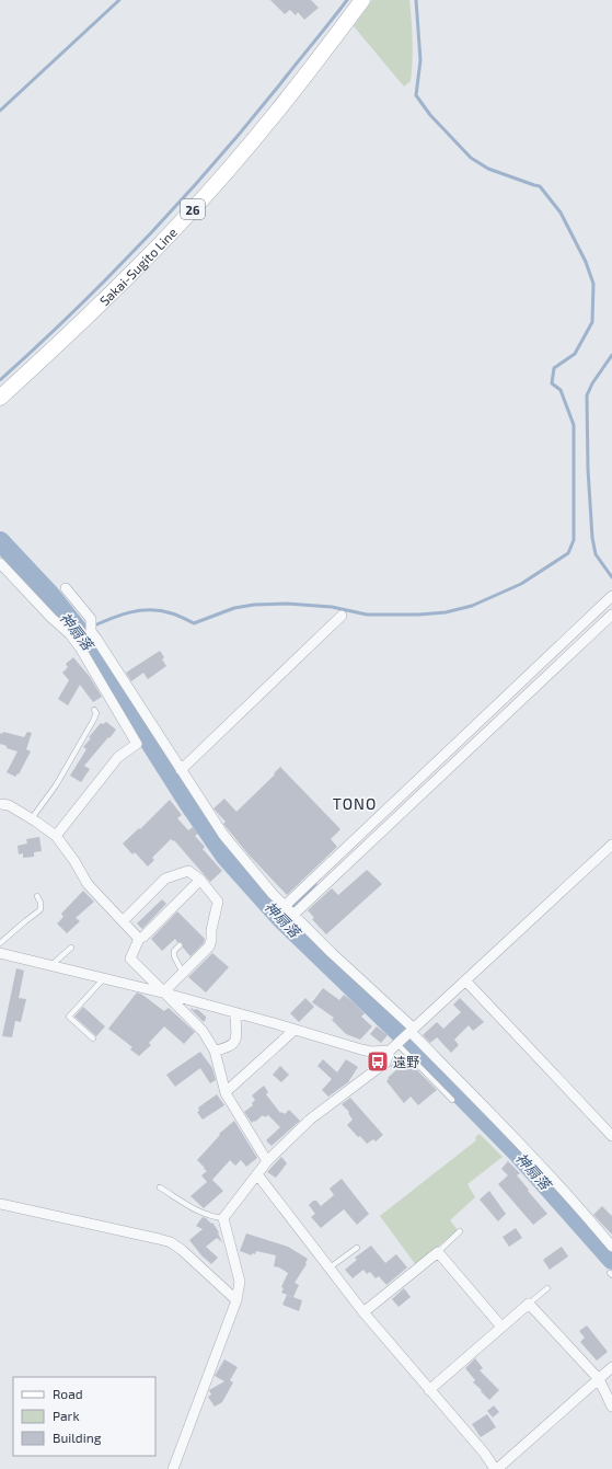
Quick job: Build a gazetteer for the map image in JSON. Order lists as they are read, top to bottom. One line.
{"streets":{"main road":["26","Sakai-Sugito Line"]},"districts":["TONO"],"water":["神扇落"],"places":{"bus stop":["遠野"]},"legend":["Road","Park","Building"]}
